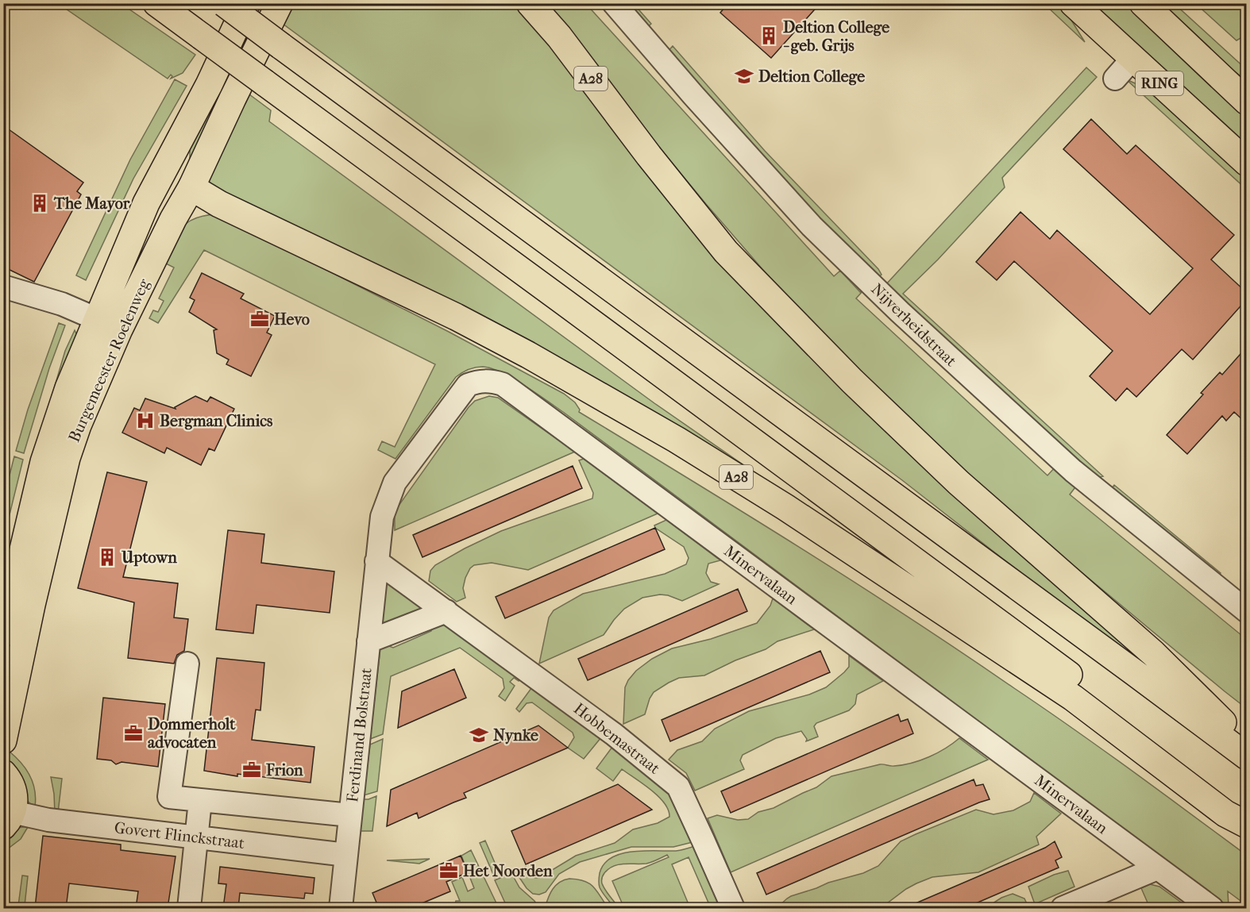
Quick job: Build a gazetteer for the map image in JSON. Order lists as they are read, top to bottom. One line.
{"streets":{"main road":["A28","RING","Burgemeester Roelenweg"],"street":["Nijverheidstraat","Minervalaan","Ferdinand Bolstraat","Hobbemastraat","Govert Flinckstraat"]},"crossings":[["A28","Burgemeester Roelenweg"],["Minervalaan","Ferdinand Bolstraat"],["Minervalaan","Hobbemastraat"],["Ferdinand Bolstraat","Hobbemastraat"],["Ferdinand Bolstraat","Govert Flinckstraat"]],"places":{"building":["Deltion College - geb. Grijs","The Mayor","Uptown"],"school or university":["Deltion College","Nynke"],"office":["Hevo","Dommerholt advocaten","Frion","Het Noorden"],"hospital":["Bergman Clinics"]}}
